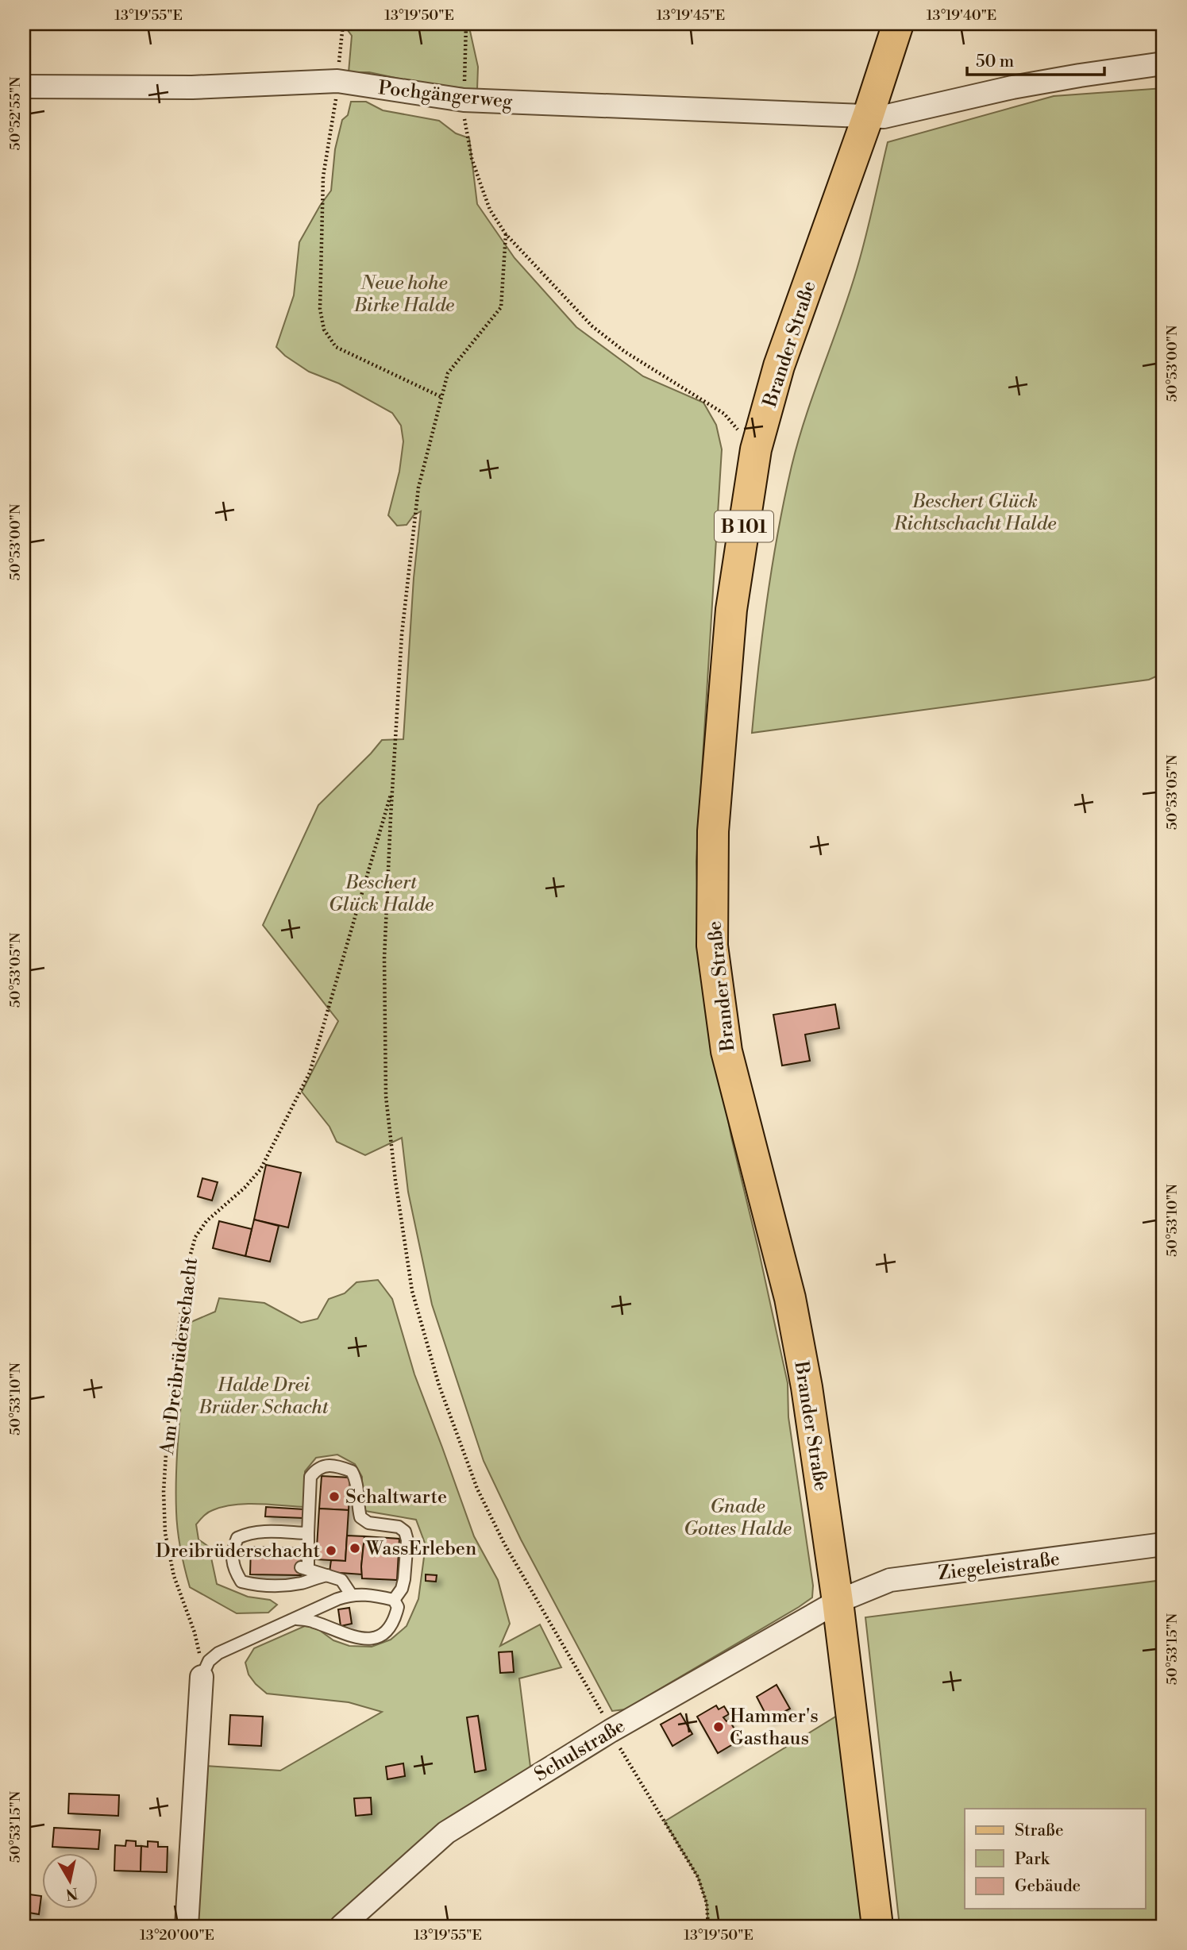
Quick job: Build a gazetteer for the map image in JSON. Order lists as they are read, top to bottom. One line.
{"streets":{"main road":["Brander Straße","B 101"],"street":["Pochgängerweg","Ziegeleistraße","Schulstraße"],"path":["Am Dreibrüderschacht"]},"crossings":[["Pochgängerweg","Brander Straße"],["Brander Straße","Ziegeleistraße"],["Brander Straße","Schulstraße"],["Ziegeleistraße","Schulstraße"]],"parks":["Neue hohe Birke Halde","Beschert Glück Richtschacht Halde","Beschert Glück Halde","Halde Drei Brüder Schacht","Gnade Gottes Halde"],"places":["Schaltwarte","WassErleben","Dreibrüderschacht","Hammer's Gasthaus"],"legend":["Straße","Park","Gebäude"],"scale_bar":"50 m","north":"bottom","coordinates":["13°19'55\"E","13°19'50\"E","13°19'45\"E","13°19'40\"E","50°52'55\"N","50°53'00\"N","50°53'05\"N","50°53'10\"N","50°53'15\"N","13°20'00\"E"]}
